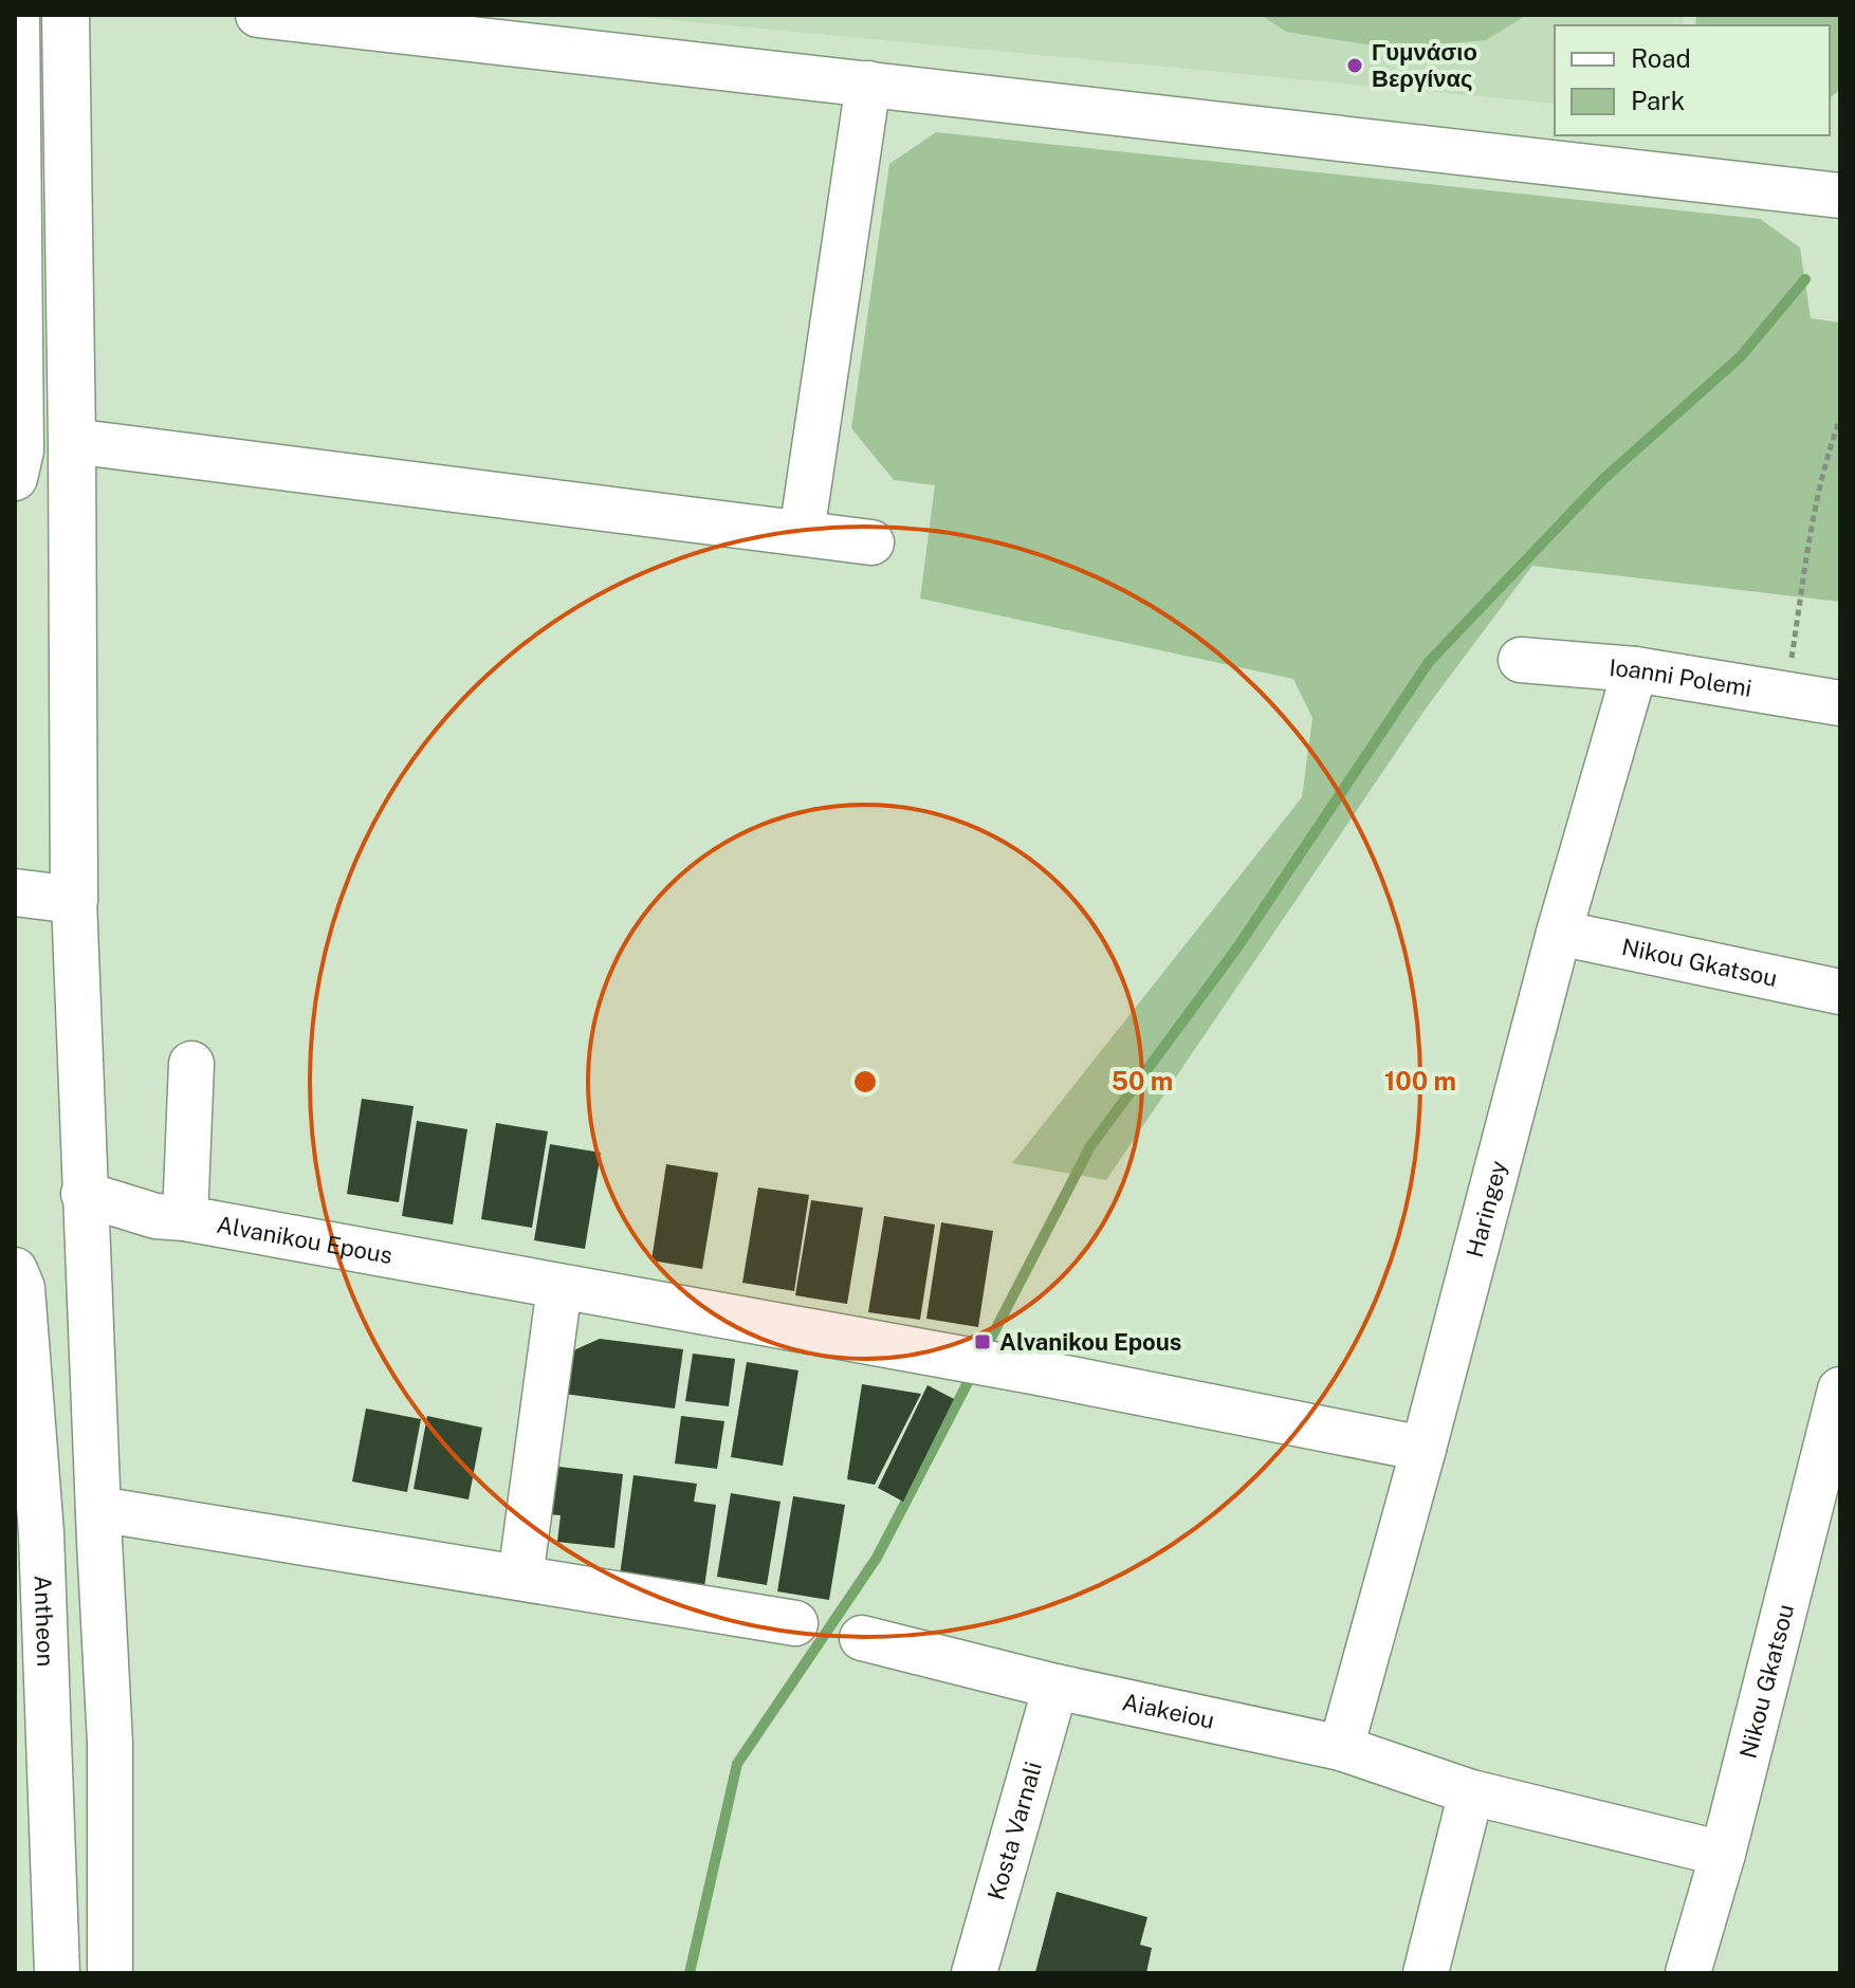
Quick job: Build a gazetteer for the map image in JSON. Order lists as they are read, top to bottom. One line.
{"streets":{"street":["Ioanni Polemi","Nikou Gkatsou","Haringey","Alvanikou Epous","Antheon","Aiakeiou","Kosta Varnali"]},"crossings":[["Ioanni Polemi","Haringey"],["Nikou Gkatsou","Haringey"],["Nikou Gkatsou","Aiakeiou"],["Haringey","Alvanikou Epous"],["Haringey","Aiakeiou"],["Aiakeiou","Kosta Varnali"]],"places":{"other":["Γυμνάσιο Βεργίνας"],"transit":["Alvanikou Epous"]},"legend":["Road","Park"],"rings":["50 m","100 m"]}
